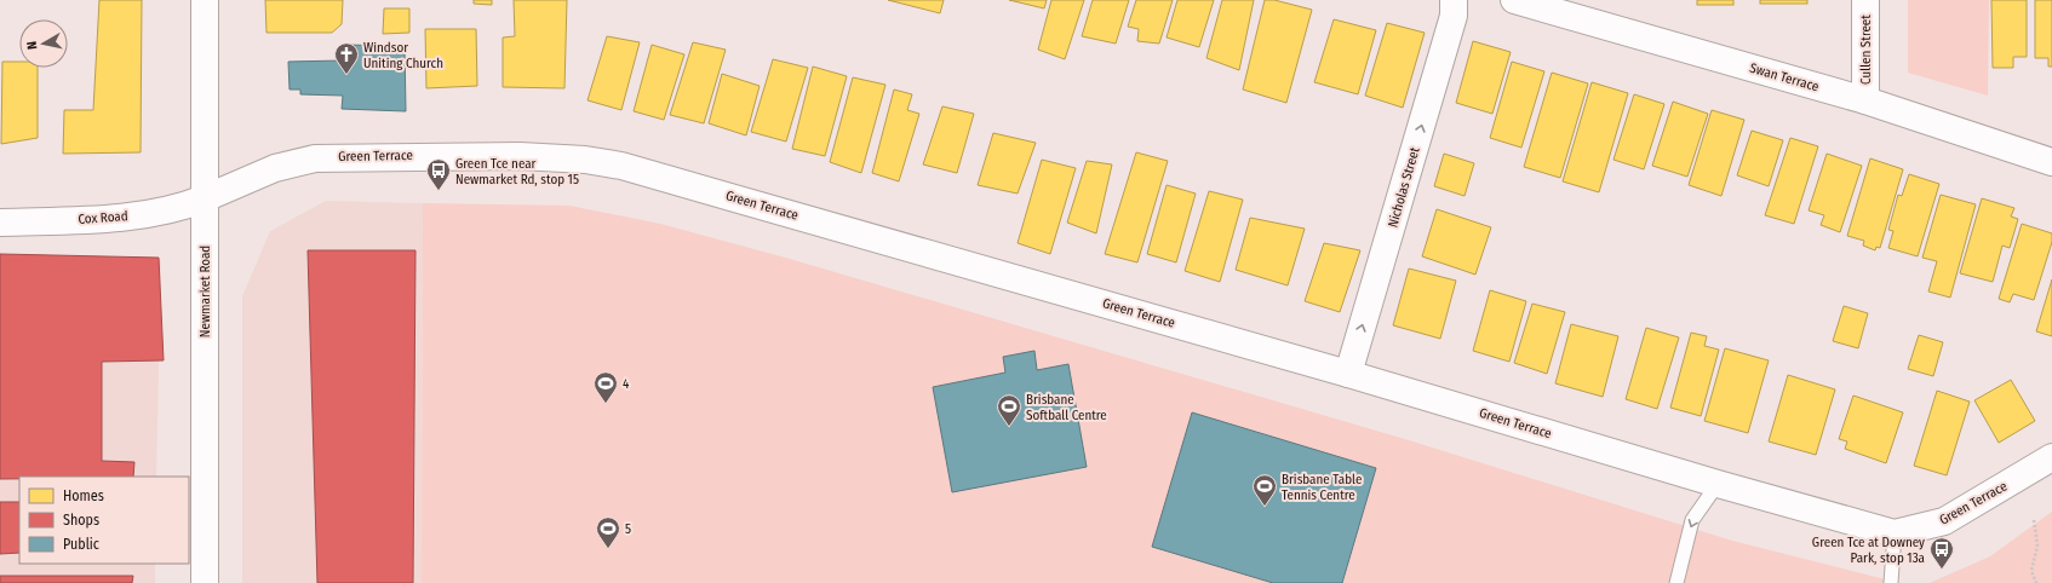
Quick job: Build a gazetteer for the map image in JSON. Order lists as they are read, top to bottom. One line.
{"streets":{"street":["Cullen Street","Swan Terrace","Green Terrace","Nicholas Street","Cox Road","Newmarket Road"]},"crossings":[["Cullen Street","Swan Terrace"],["Green Terrace","Nicholas Street"],["Green Terrace","Cox Road"],["Green Terrace","Newmarket Road"],["Cox Road","Newmarket Road"]],"one_way":["Nicholas Street"],"places":{"church":["Windsor Uniting Church"],"bus stop":["Green Tce near Newmarket Rd, stop 15","Green Tce at Downey Park, stop 13a"],"sports":["4","Brisbane Softball Centre","Brisbane Table Tennis Centre","5"]},"legend":["Homes","Shops","Public"],"north":"left"}
